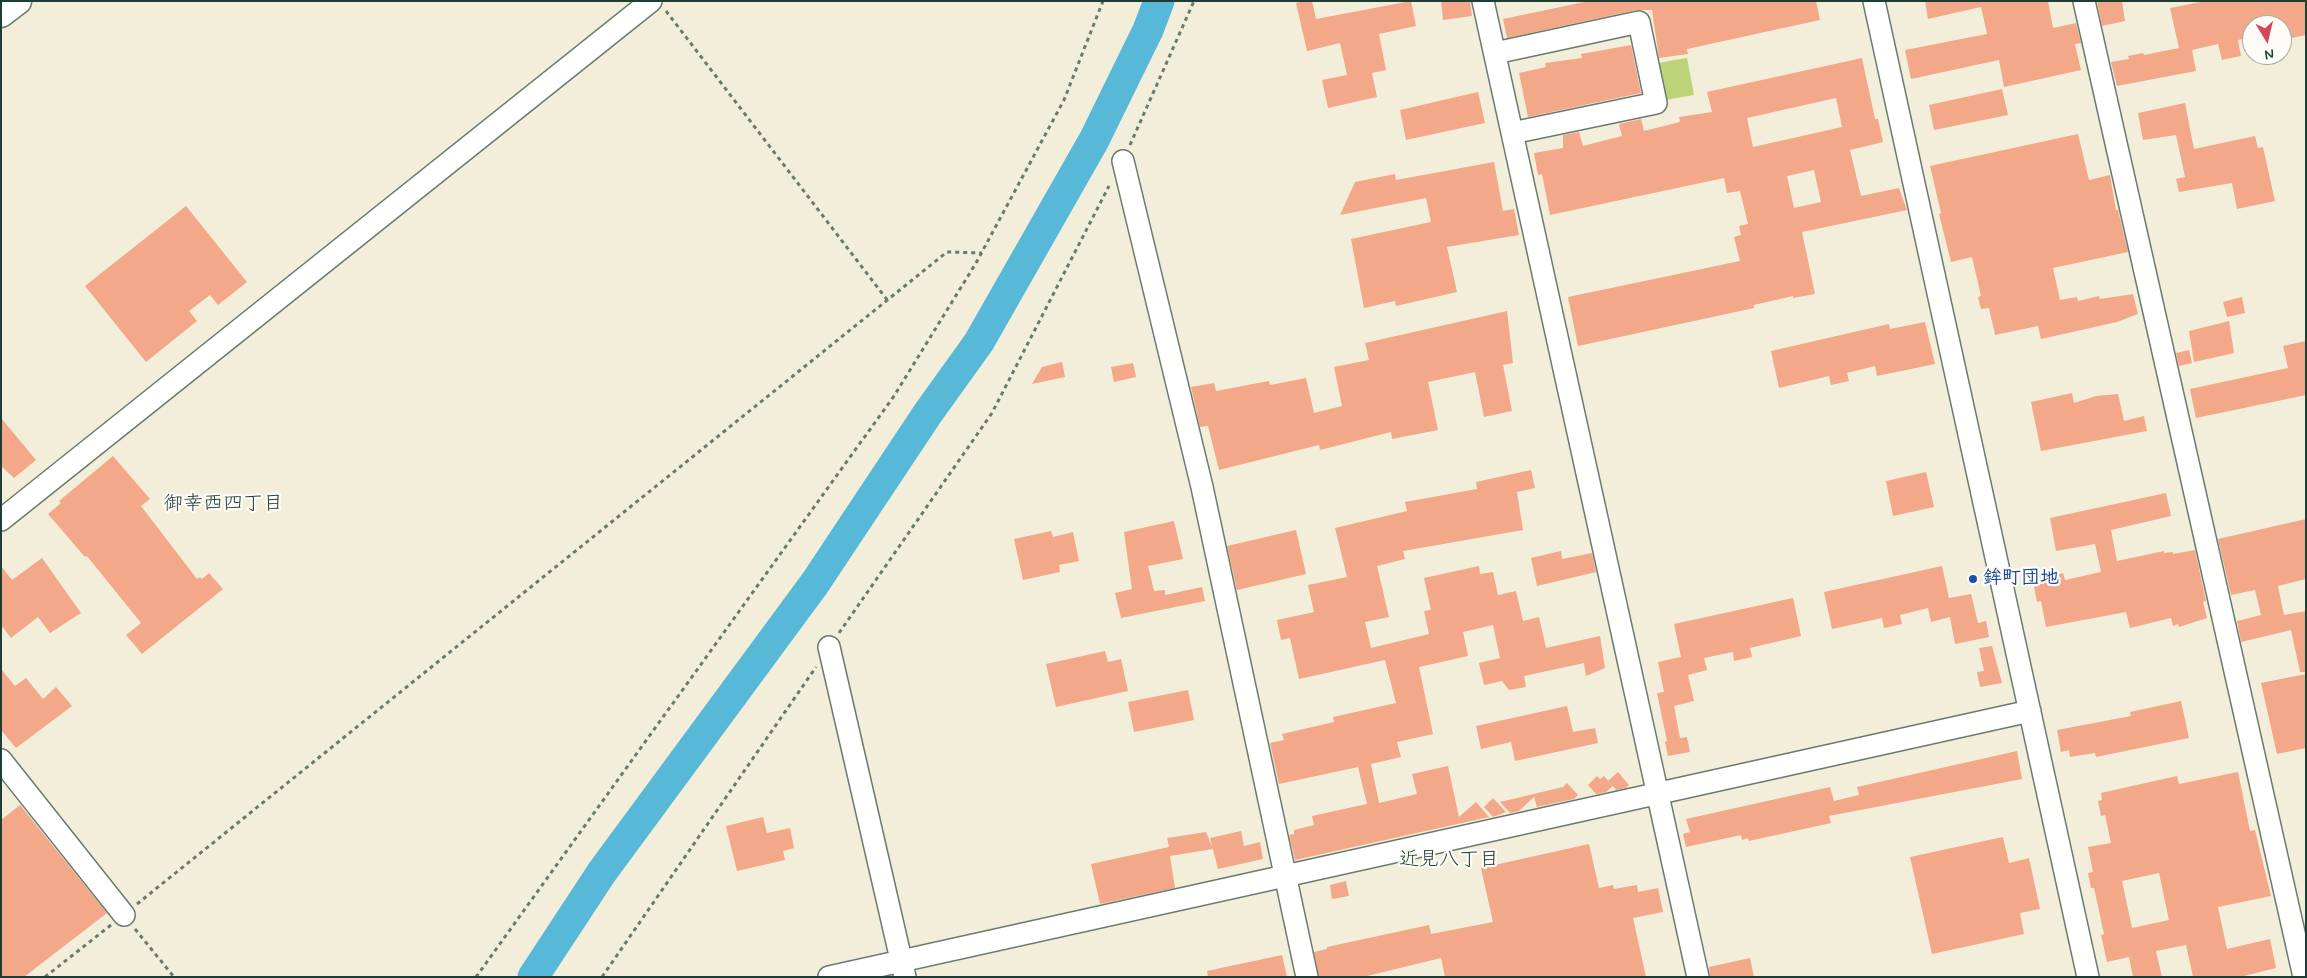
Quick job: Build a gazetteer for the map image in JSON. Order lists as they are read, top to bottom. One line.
{"districts":["御幸西四丁目","近見八丁目"],"places":["鉾町団地"],"north":"bottom"}
